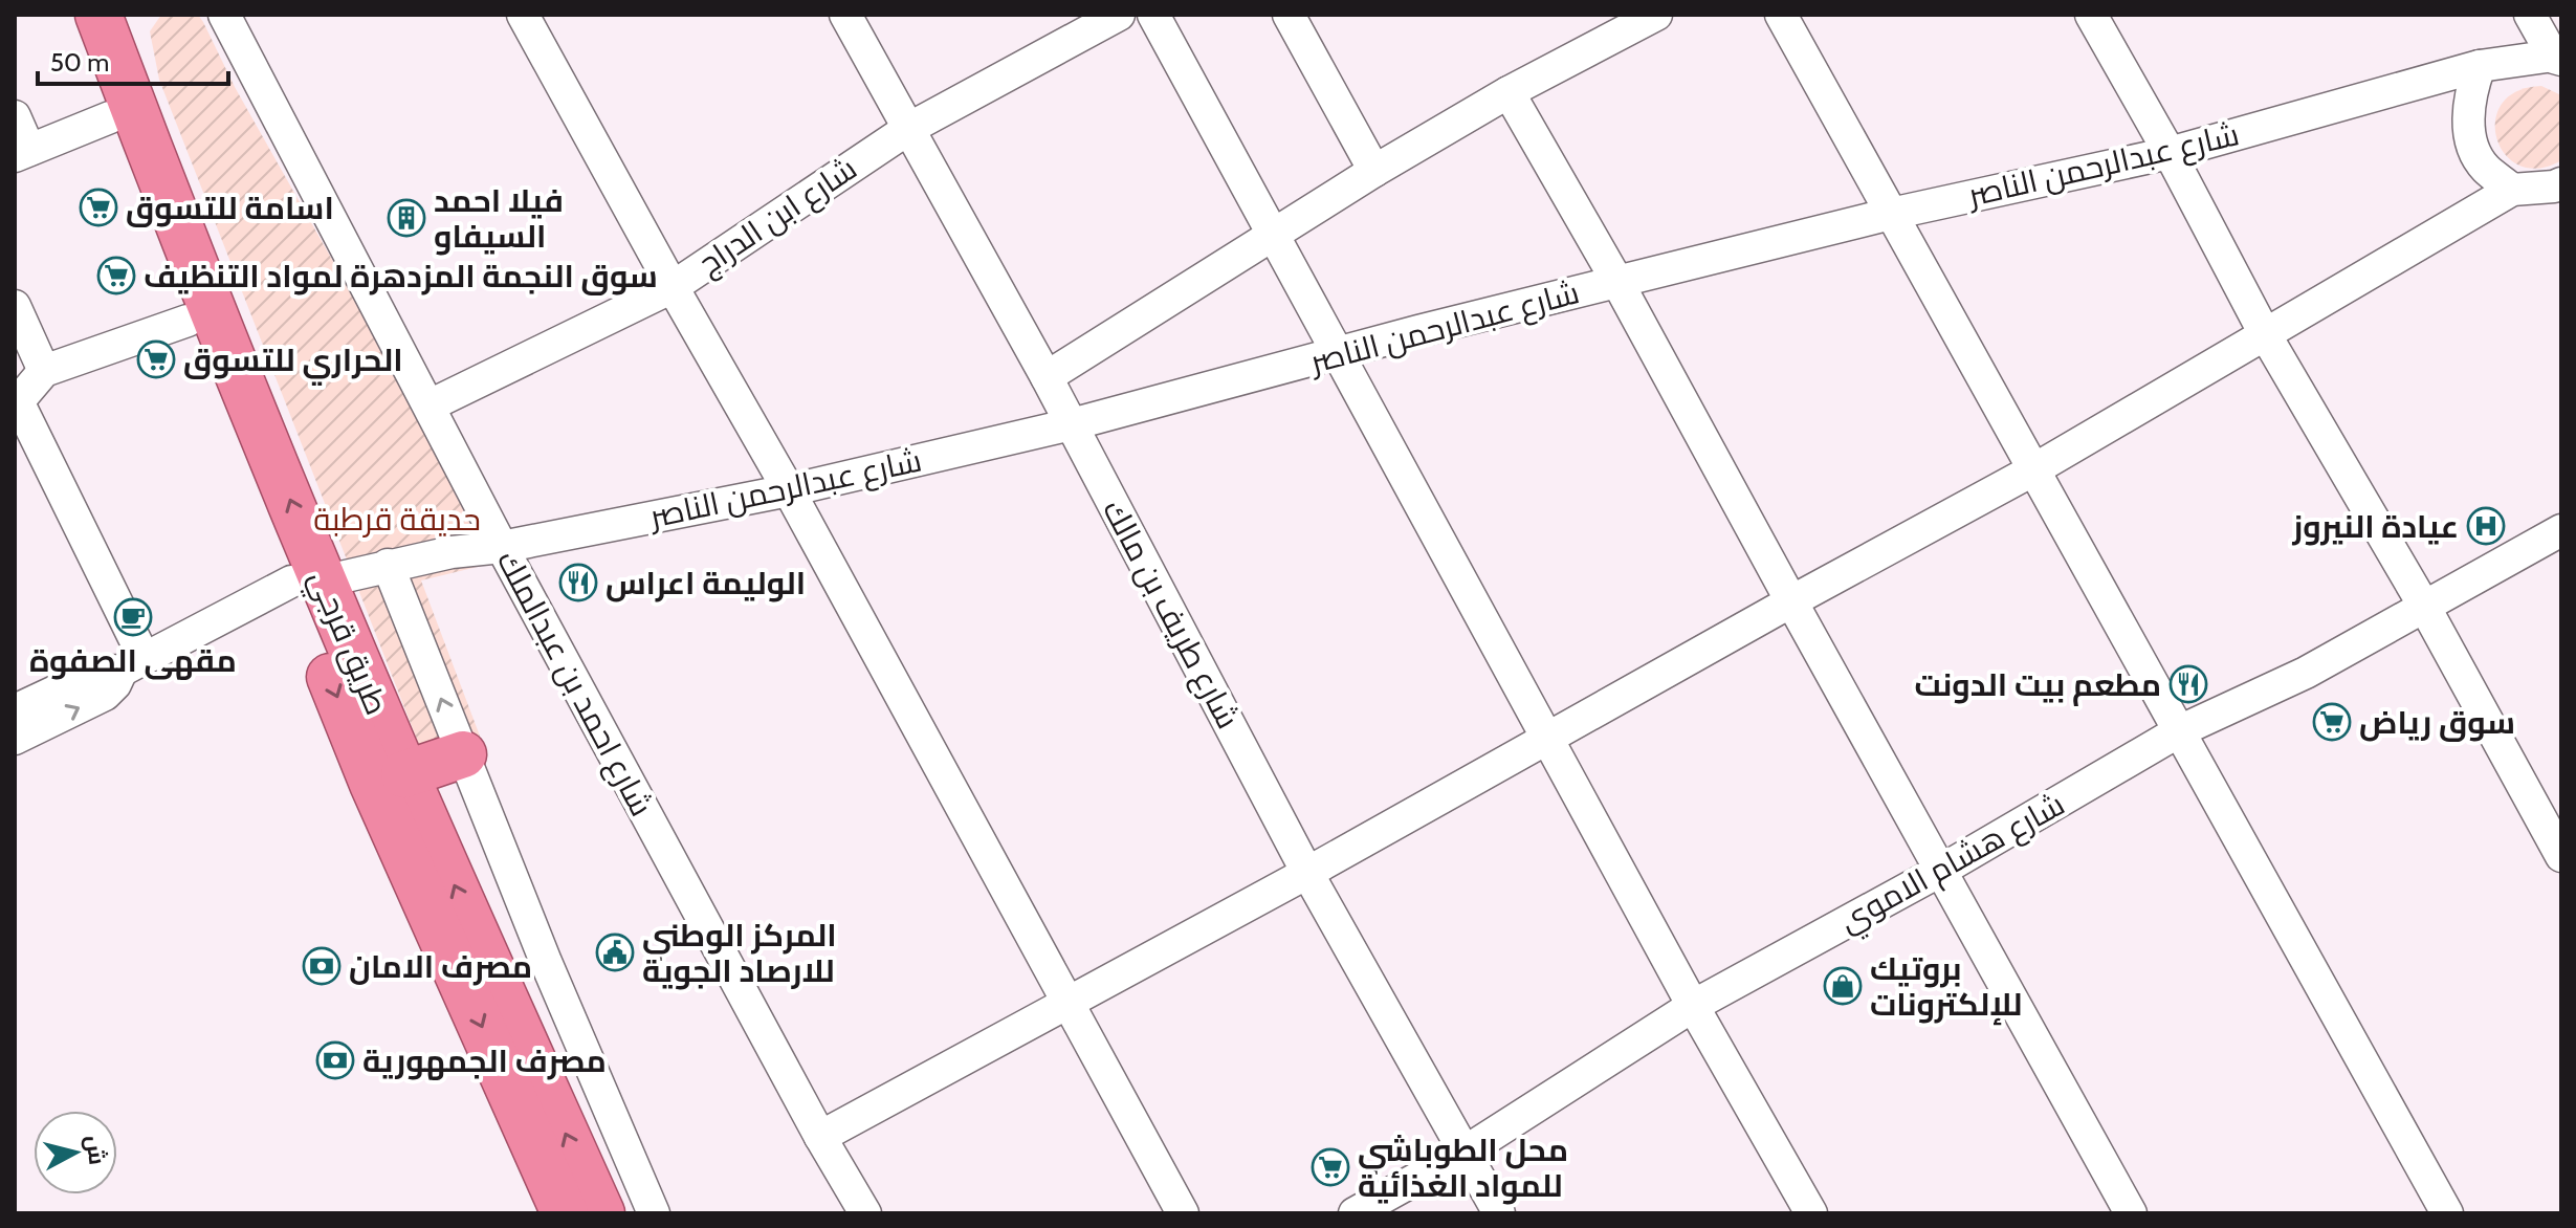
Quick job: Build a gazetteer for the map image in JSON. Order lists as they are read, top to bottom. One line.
{"streets":{"highway":["طريق قرجي"],"street":["شارع عبدالرحمن الناصر","شارع ابن الدراج","شارع طريف بن مالك","شارع احمد بن عبدالملك","شارع هشام الاموي"]},"crossings":[["شارع عبدالرحمن الناصر","شارع طريف بن مالك"],["شارع عبدالرحمن الناصر","طريق قرجي"],["شارع عبدالرحمن الناصر","شارع احمد بن عبدالملك"],["شارع ابن الدراج","شارع طريف بن مالك"],["شارع ابن الدراج","شارع احمد بن عبدالملك"],["شارع طريف بن مالك","شارع هشام الاموي"]],"parks":["حديقة قرطبة"],"places":{"supermarket":["اسامة للتسوق","سوق النجمة المزدهرة لمواد التنظيف","الحراري للتسوق","سوق رياض","محل الطوباشي للمواد الغذائية"],"building":["فيلا احمد السيفاو"],"hospital":["عيادة النيروز"],"restaurant":["الوليمة اعراس","مطعم بيت الدونت"],"cafe":["مقهى الصفوة"],"public building":["المركز الوطني للارصاد الجوية"],"bank":["مصرف الامان","مصرف الجمهورية"],"shop":["بروتيك للإلكترونات"]},"scale_bar":"50 m","north":"right"}
